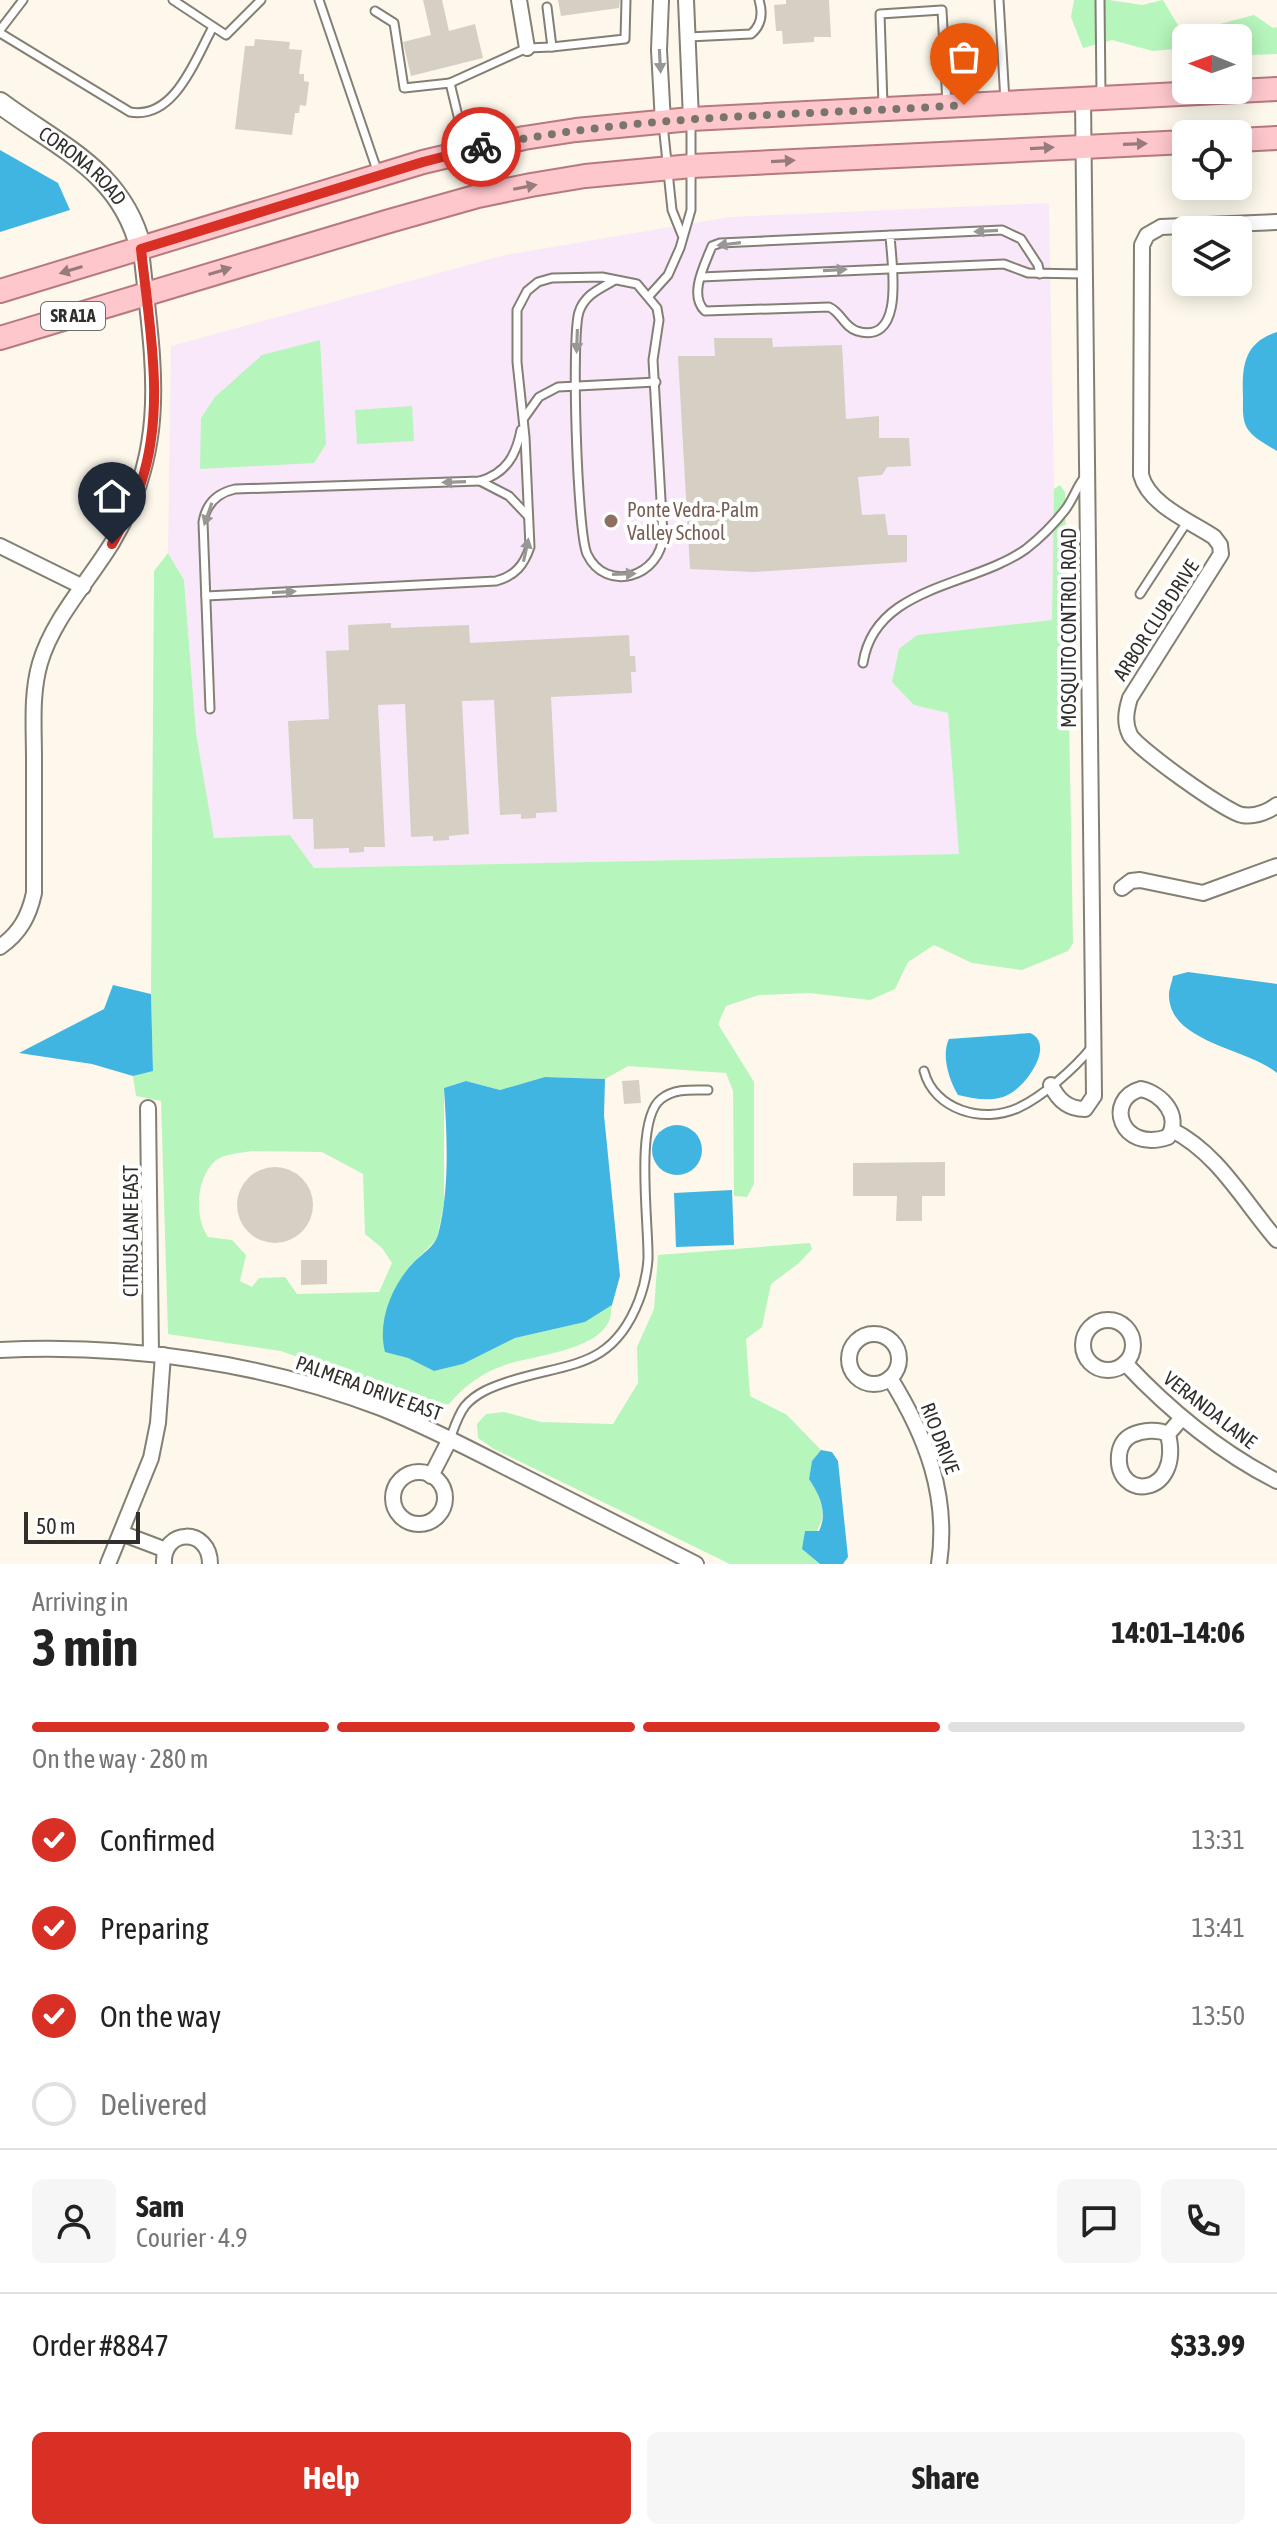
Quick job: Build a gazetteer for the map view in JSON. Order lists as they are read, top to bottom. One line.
{"streets":{"main road":["SR A1A"],"street":["CORONA ROAD","ARBOR CLUB DRIVE","MOSQUITO CONTROL ROAD","CITRUS LANE EAST","PALMERA DRIVE EAST","VERANDA LANE","RIO DRIVE"]},"crossings":[["CORONA ROAD","SR A1A"],["SR A1A","MOSQUITO CONTROL ROAD"],["CITRUS LANE EAST","PALMERA DRIVE EAST"]],"places":["Ponte Vedra-Palm Valley School"],"scale_bar":"50 m","north":"left","page":{"scale":"50 m","heading":["3 min","Arriving in","14:01–14:06"],"panel":["Sam","Courier · 4.9","Order #8847","$33.99"],"bar":"On the way · 280 m","list":[["Confirmed","13:31"],["Preparing","13:41"],["On the way","13:50"],"Delivered"],"buttons":["Help","Share"]}}
